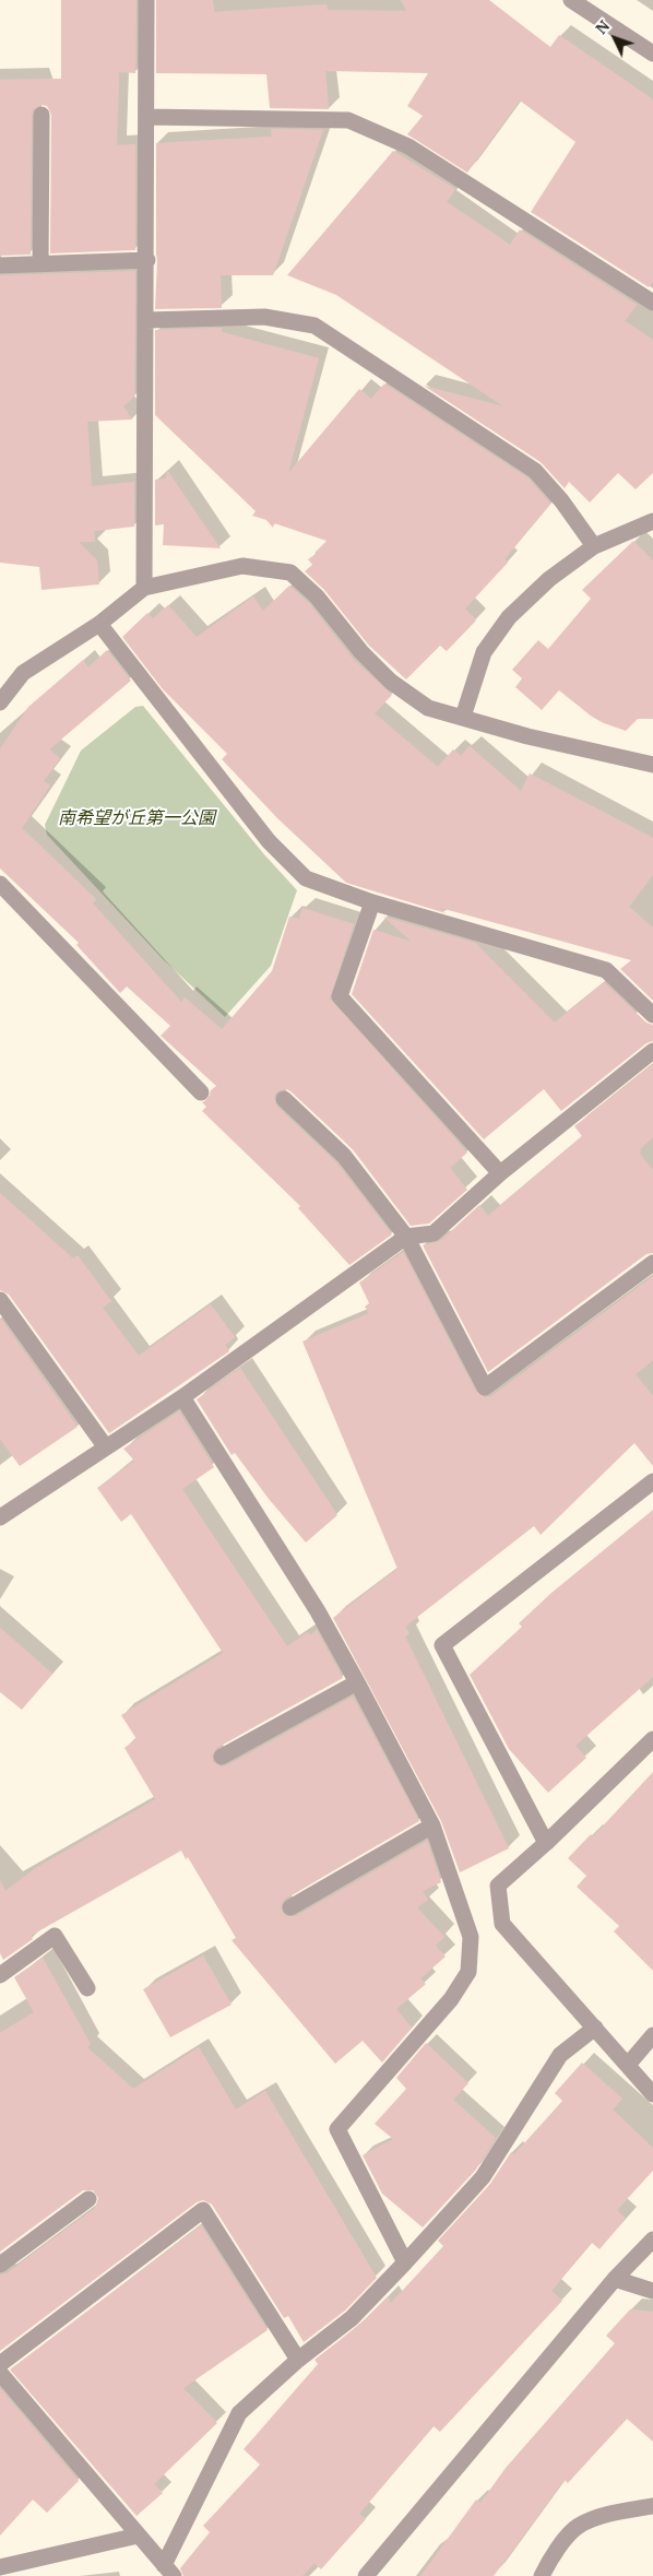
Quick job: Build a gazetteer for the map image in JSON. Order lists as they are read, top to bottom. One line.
{"parks":["南希望が丘第一公園"],"north":"top left"}
